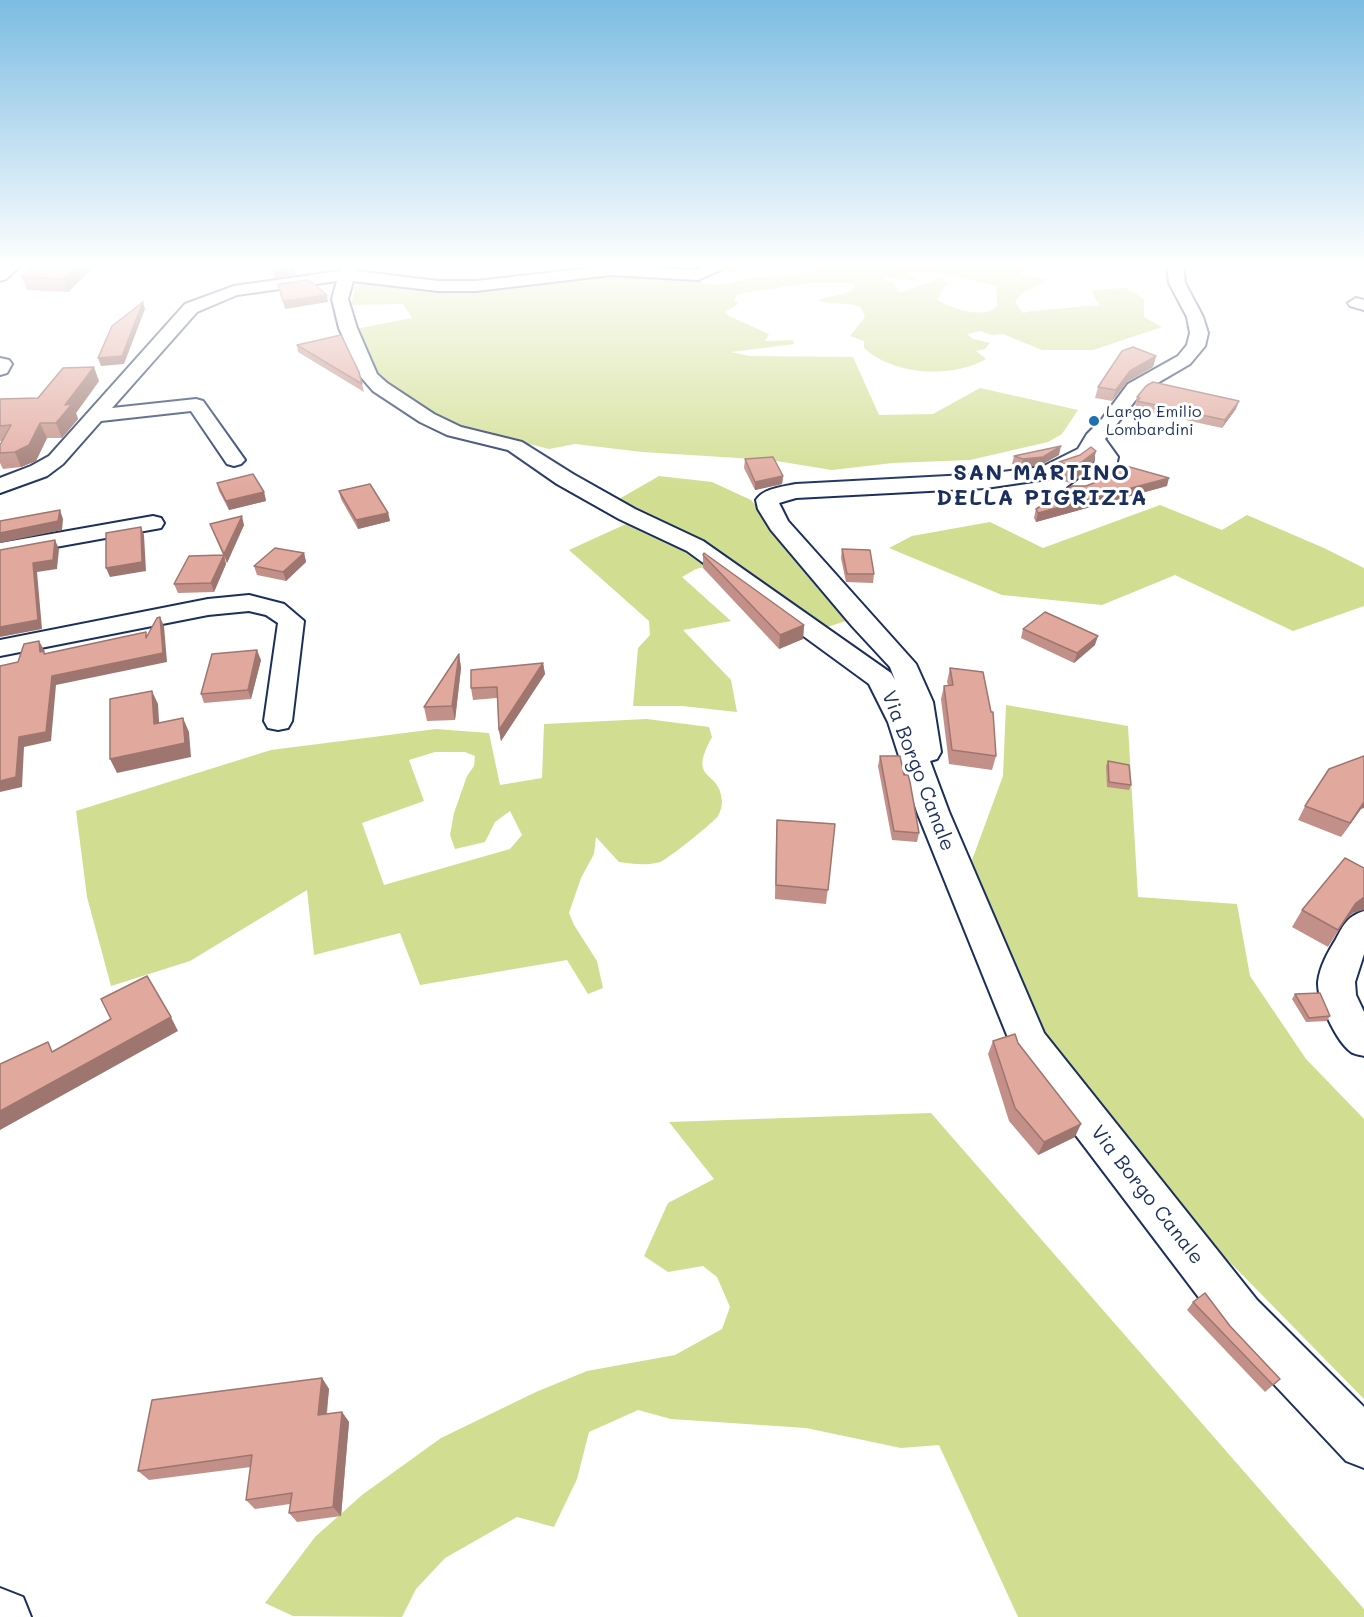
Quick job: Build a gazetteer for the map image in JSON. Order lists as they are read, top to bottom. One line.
{"streets":{"street":["Via Borgo Canale"]},"districts":["SAN MARTINO DELLA PIGRIZIA"],"places":["Largo Emilio Lombardini"]}
